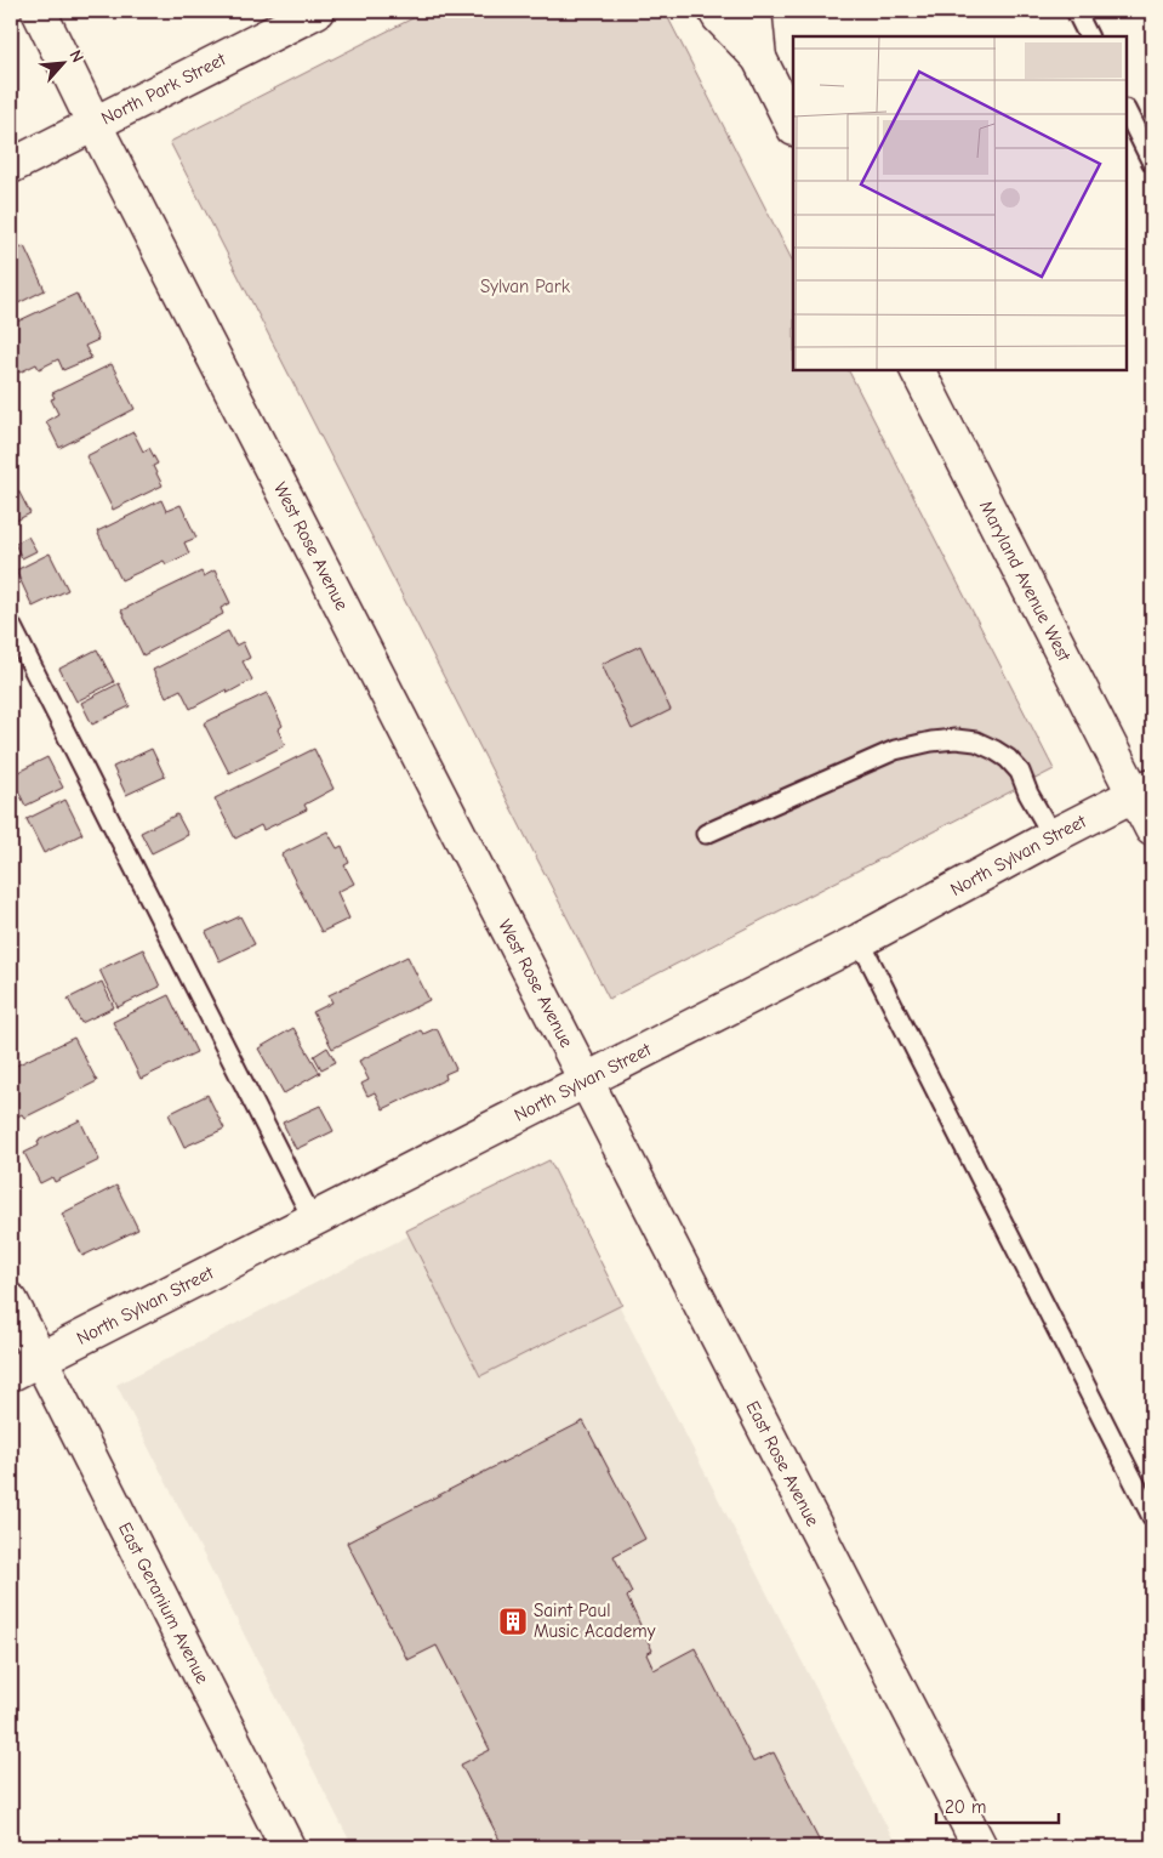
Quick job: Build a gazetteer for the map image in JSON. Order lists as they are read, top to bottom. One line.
{"streets":{"street":["North Park Street","West Rose Avenue","Maryland Avenue West","North Sylvan Street","East Rose Avenue","East Geranium Avenue"]},"crossings":[["North Park Street","West Rose Avenue"],["West Rose Avenue","North Sylvan Street"],["West Rose Avenue","East Rose Avenue"],["Maryland Avenue West","North Sylvan Street"],["North Sylvan Street","East Rose Avenue"],["North Sylvan Street","East Geranium Avenue"]],"parks":["Sylvan Park"],"places":{"building":["Saint Paul Music Academy"]},"scale_bar":"20 m","north":"top right"}
